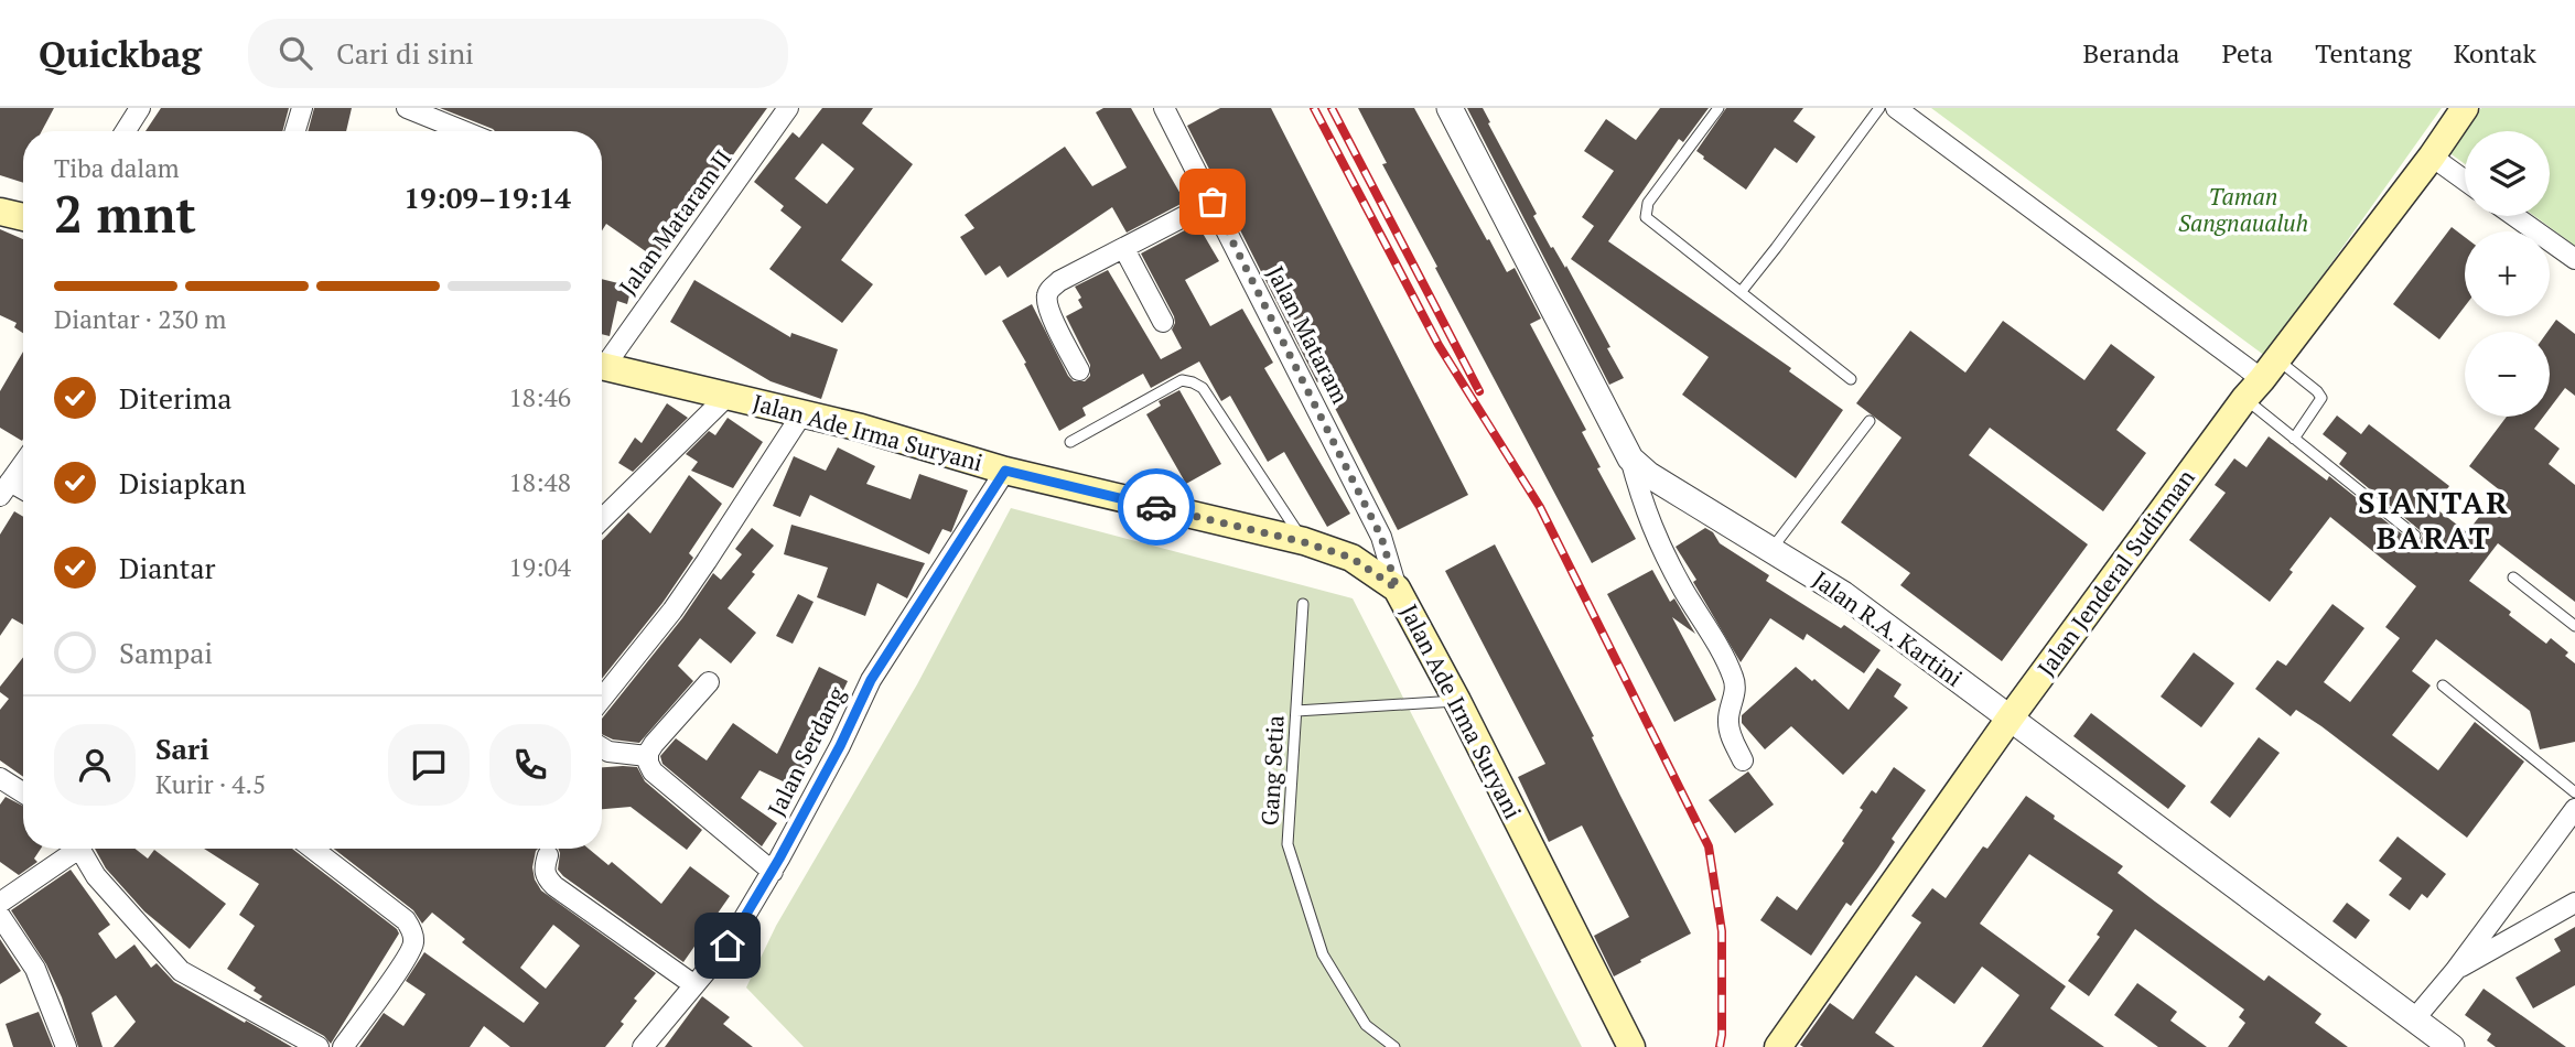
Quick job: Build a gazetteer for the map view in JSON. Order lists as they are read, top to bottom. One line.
{"streets":{"main road":["Jalan Ade Irma Suryani","Jalan Jenderal Sudirman"],"street":["Jalan Mataram II","Jalan Mataram","Jalan R.A. Kartini","Jalan Serdang"],"lane":["Gang Setia"]},"crossings":[["Jalan Mataram","Jalan Ade Irma Suryani"],["Jalan Ade Irma Suryani","Jalan Serdang"],["Jalan Jenderal Sudirman","Jalan R.A. Kartini"]],"districts":["SIANTAR BARAT"],"parks":["Taman Sangnaualuh"],"page":{"header":"Quickbag","search":"Cari di sini","nav":["Beranda","Peta","Tentang","Kontak"],"map_buttons":["+","−"],"heading":["2 mnt","Tiba dalam","19:09–19:14"],"panel":["Sari","Kurir · 4.5"],"bar":"Diantar · 230 m","list":[["Diterima","18:46"],["Disiapkan","18:48"],["Diantar","19:04"],"Sampai"]}}
